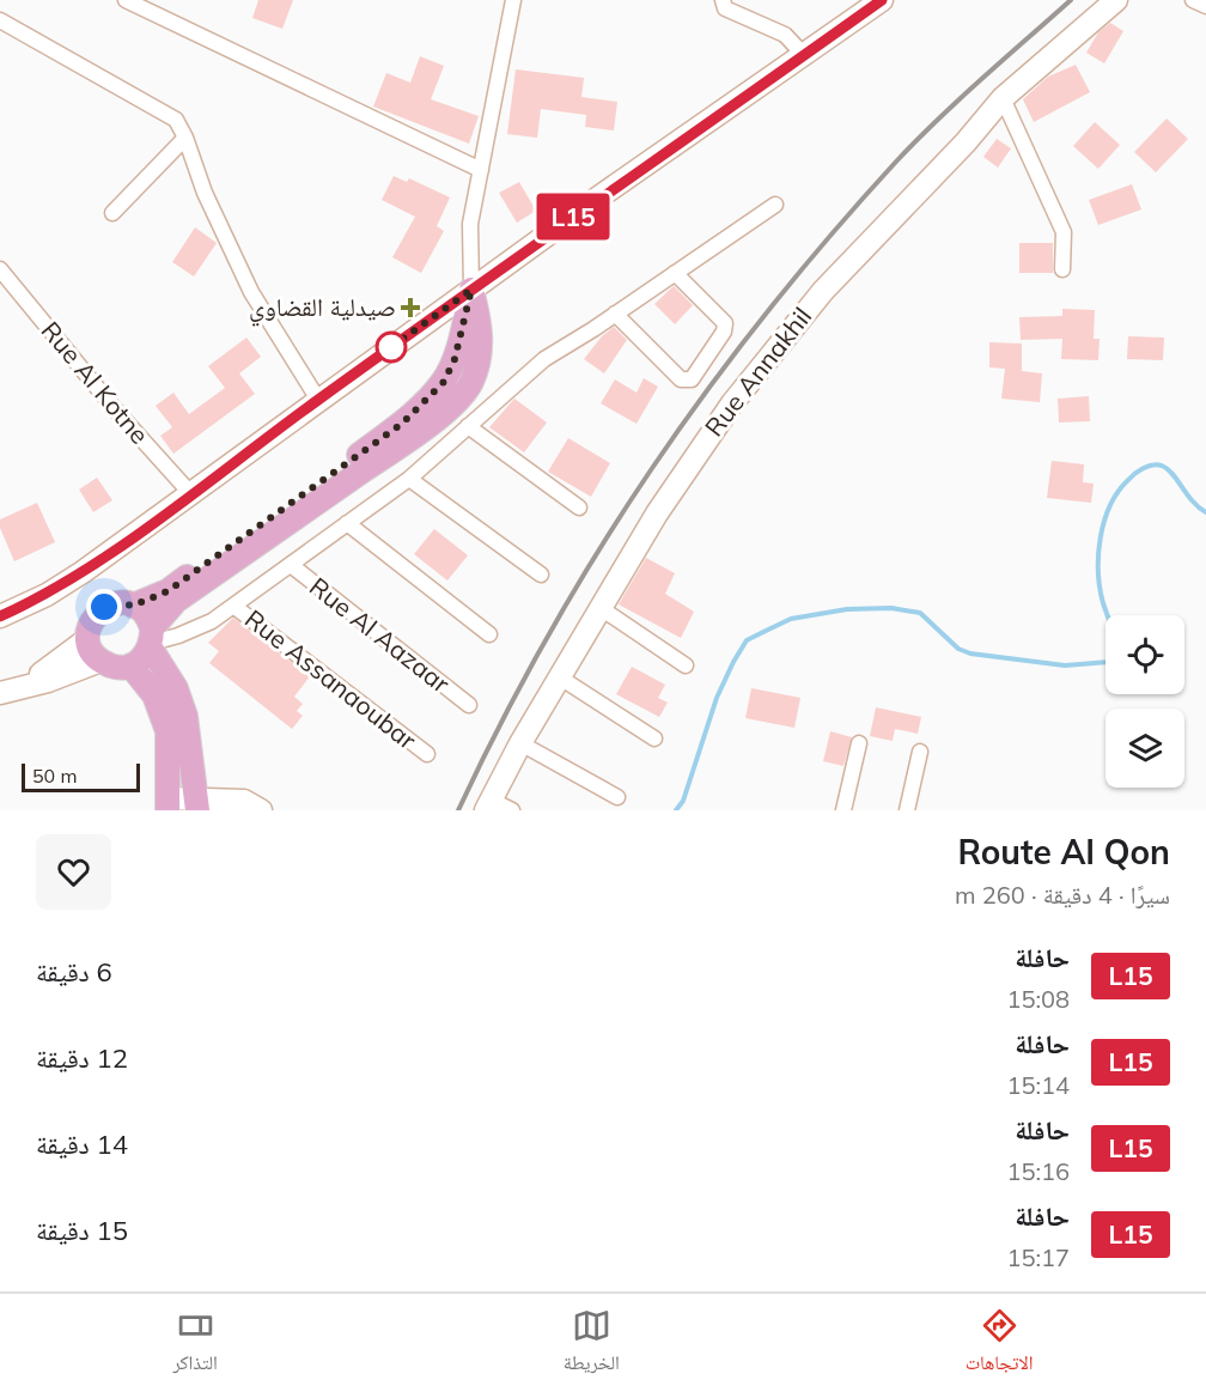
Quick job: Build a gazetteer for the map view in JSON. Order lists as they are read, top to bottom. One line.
{"streets":{"street":["Rue Annakhil","Rue Al Kotne","Rue Al Aazaar","Rue Assanaoubar"]},"places":{"health":["صيدلية القضاوي"]},"lines":["bus line L15"],"scale_bar":"50 m","page":{"on_map":"L15","scale":"50 m","heading":["Route Al Qon","سيرًا · 4 دقيقة · 260 m"],"list":[{"mark":"L15","name":"حافلة","note":"15:08","value":"6 دقيقة"},{"mark":"L15","name":"حافلة","note":"15:14","value":"12 دقيقة"},{"mark":"L15","name":"حافلة","note":"15:16","value":"14 دقيقة"},{"mark":"L15","name":"حافلة","note":"15:17","value":"15 دقيقة"}],"tabs":["الاتجاهات","الخريطة","التذاكر"]}}
